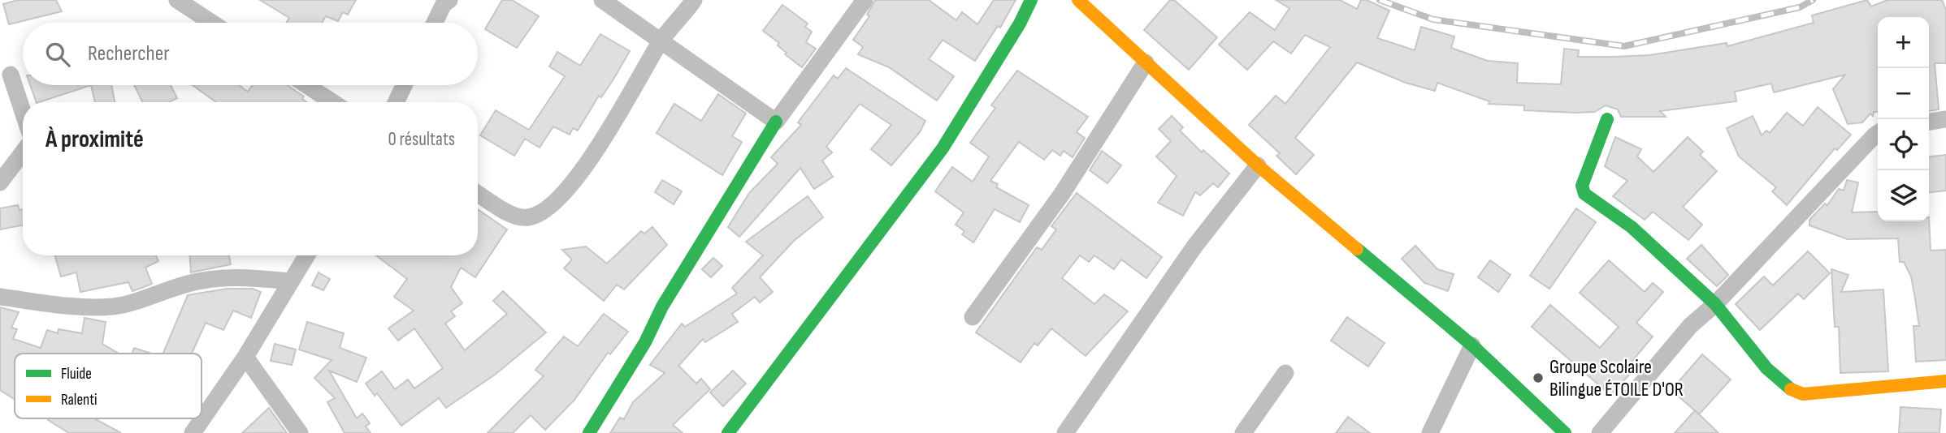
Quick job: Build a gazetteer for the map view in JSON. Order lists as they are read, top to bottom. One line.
{"places":["Groupe Scolaire Bilingue ÉTOILE D'OR"],"legend":["Fluide","Ralenti"],"page":{"map_buttons":["+","−"],"search":"Rechercher","heading":["À proximité","0 résultats"]}}
